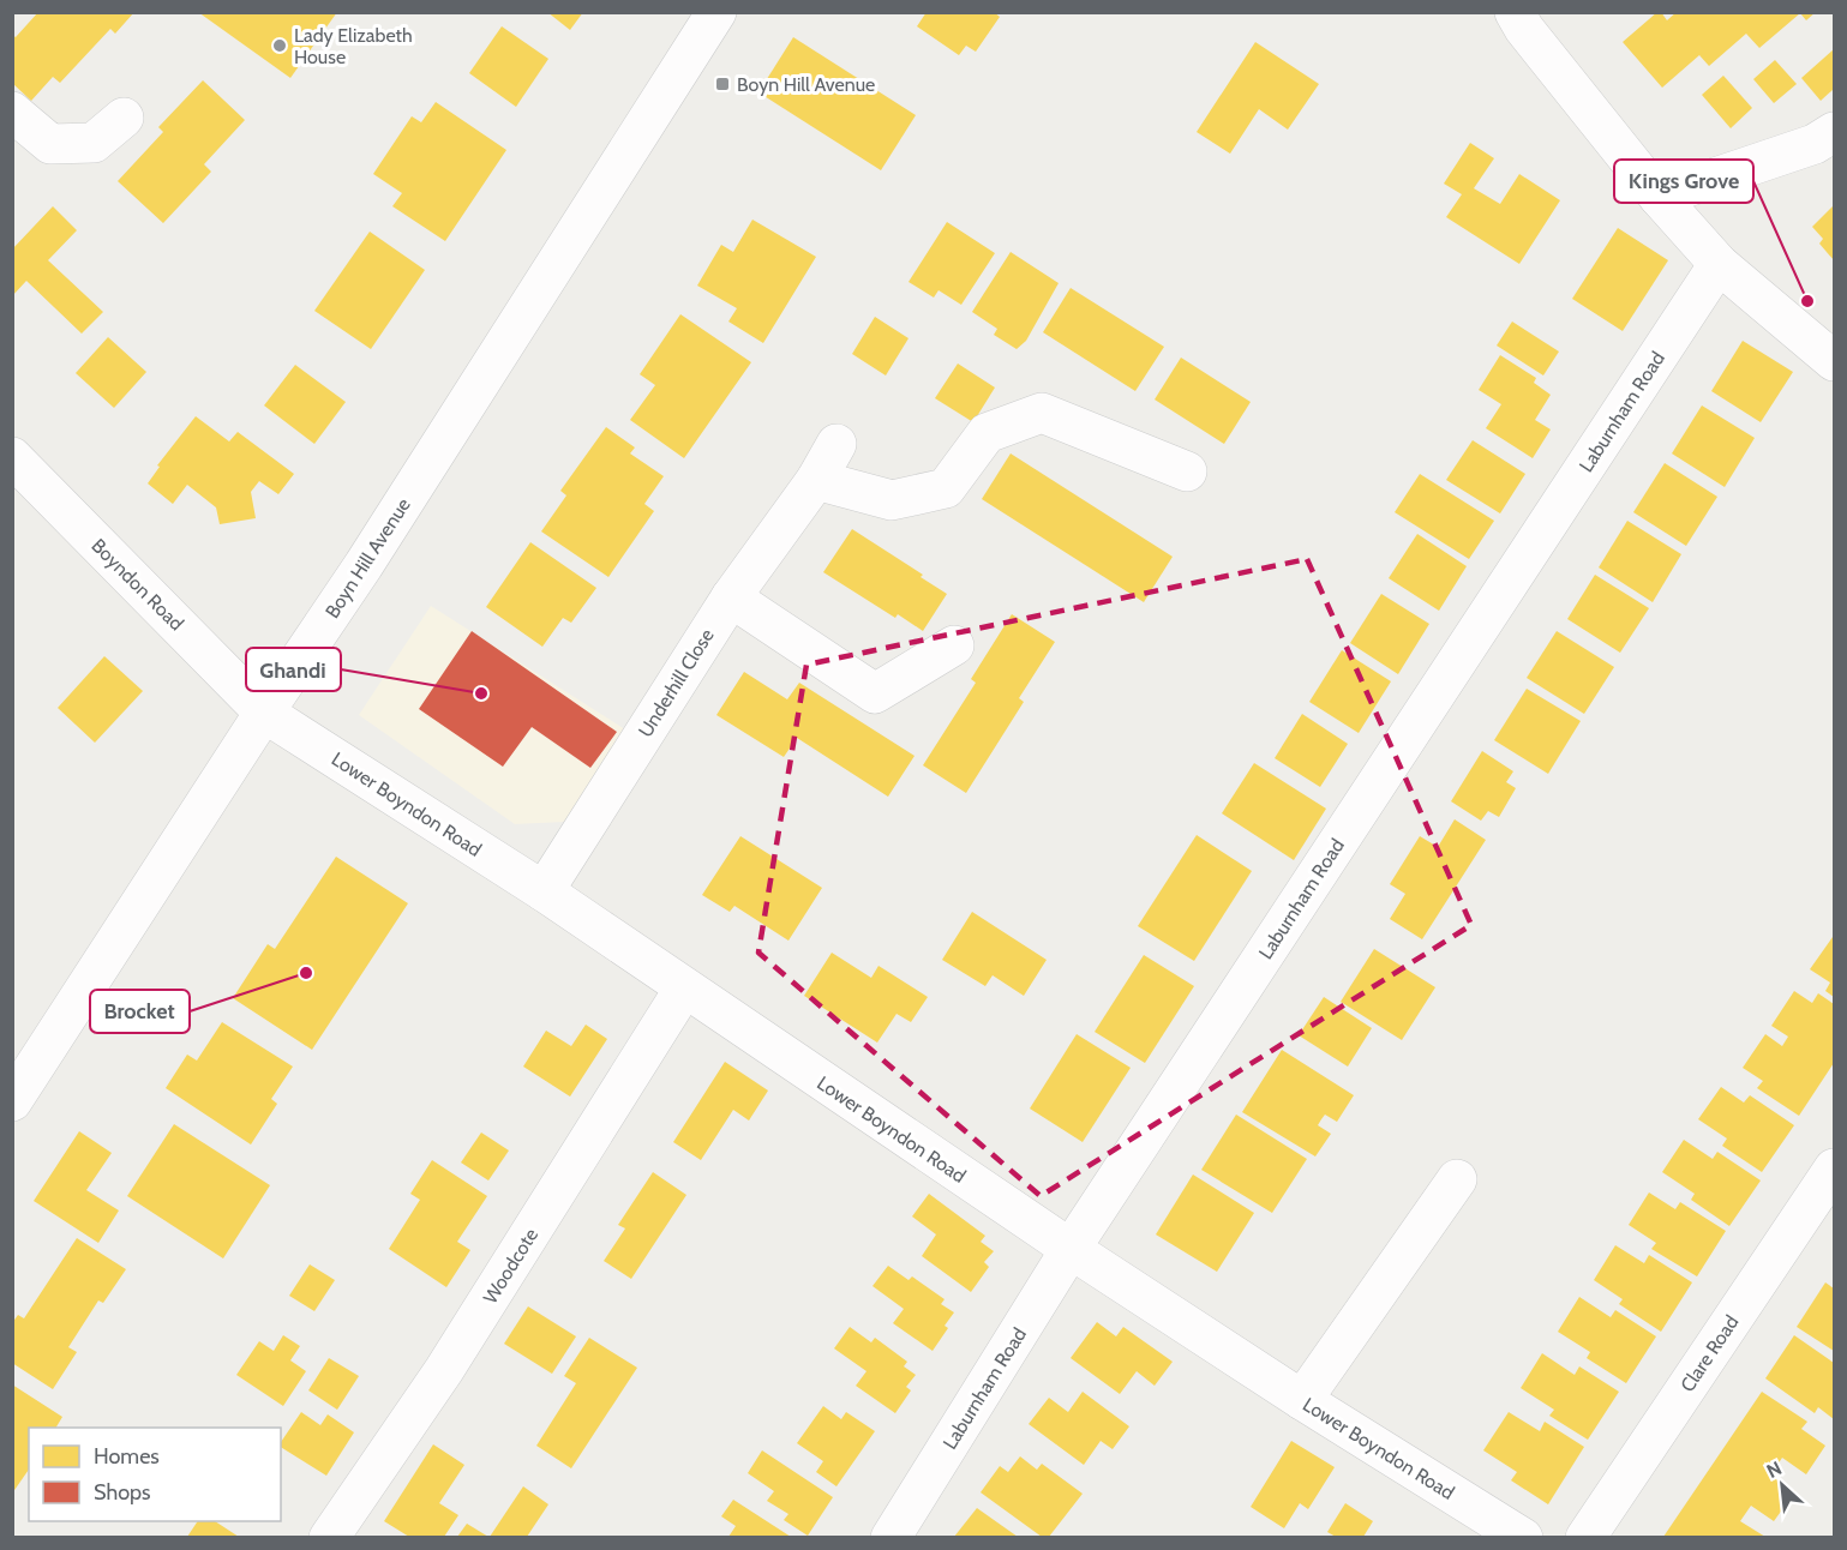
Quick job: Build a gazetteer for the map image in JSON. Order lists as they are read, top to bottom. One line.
{"streets":{"street":["Laburnham Road","Boyn Hill Avenue","Boyndon Road","Underhill Close","Lower Boyndon Road","Woodcote","Clare Road"]},"crossings":[["Laburnham Road","Lower Boyndon Road"],["Boyn Hill Avenue","Boyndon Road"],["Boyn Hill Avenue","Lower Boyndon Road"],["Boyndon Road","Lower Boyndon Road"],["Underhill Close","Lower Boyndon Road"],["Lower Boyndon Road","Woodcote"]],"places":{"other":["Lady Elizabeth House","Kings Grove","Ghandi","Brocket"],"transit":["Boyn Hill Avenue"]},"legend":["Homes","Shops"],"north":"top left"}
